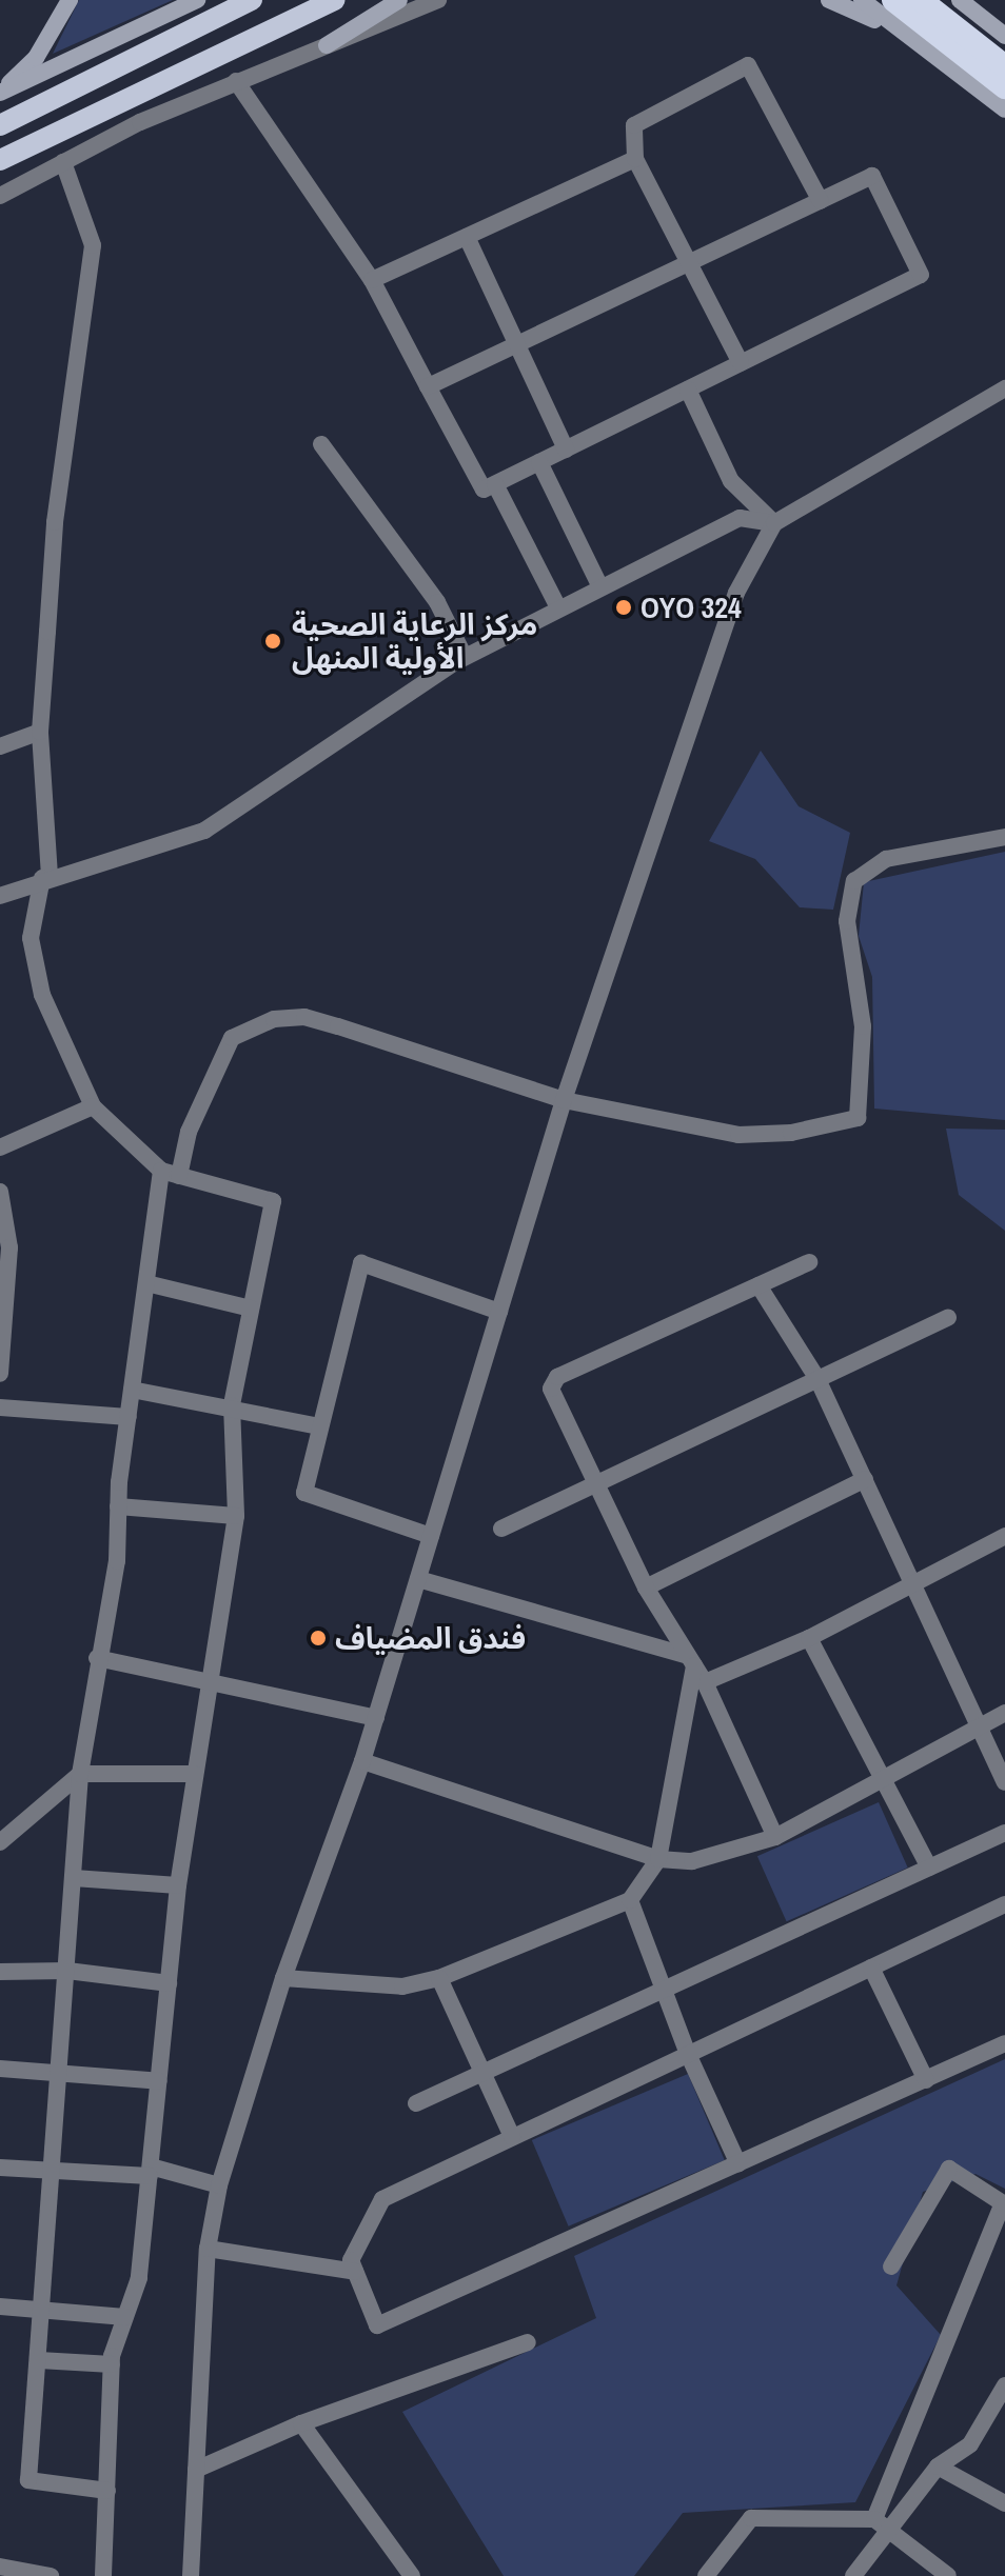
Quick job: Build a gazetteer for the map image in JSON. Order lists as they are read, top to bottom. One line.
{"places":["OYO 324","مركز الرعاية الصحية الأولية المنهل","فندق المضياف"]}
